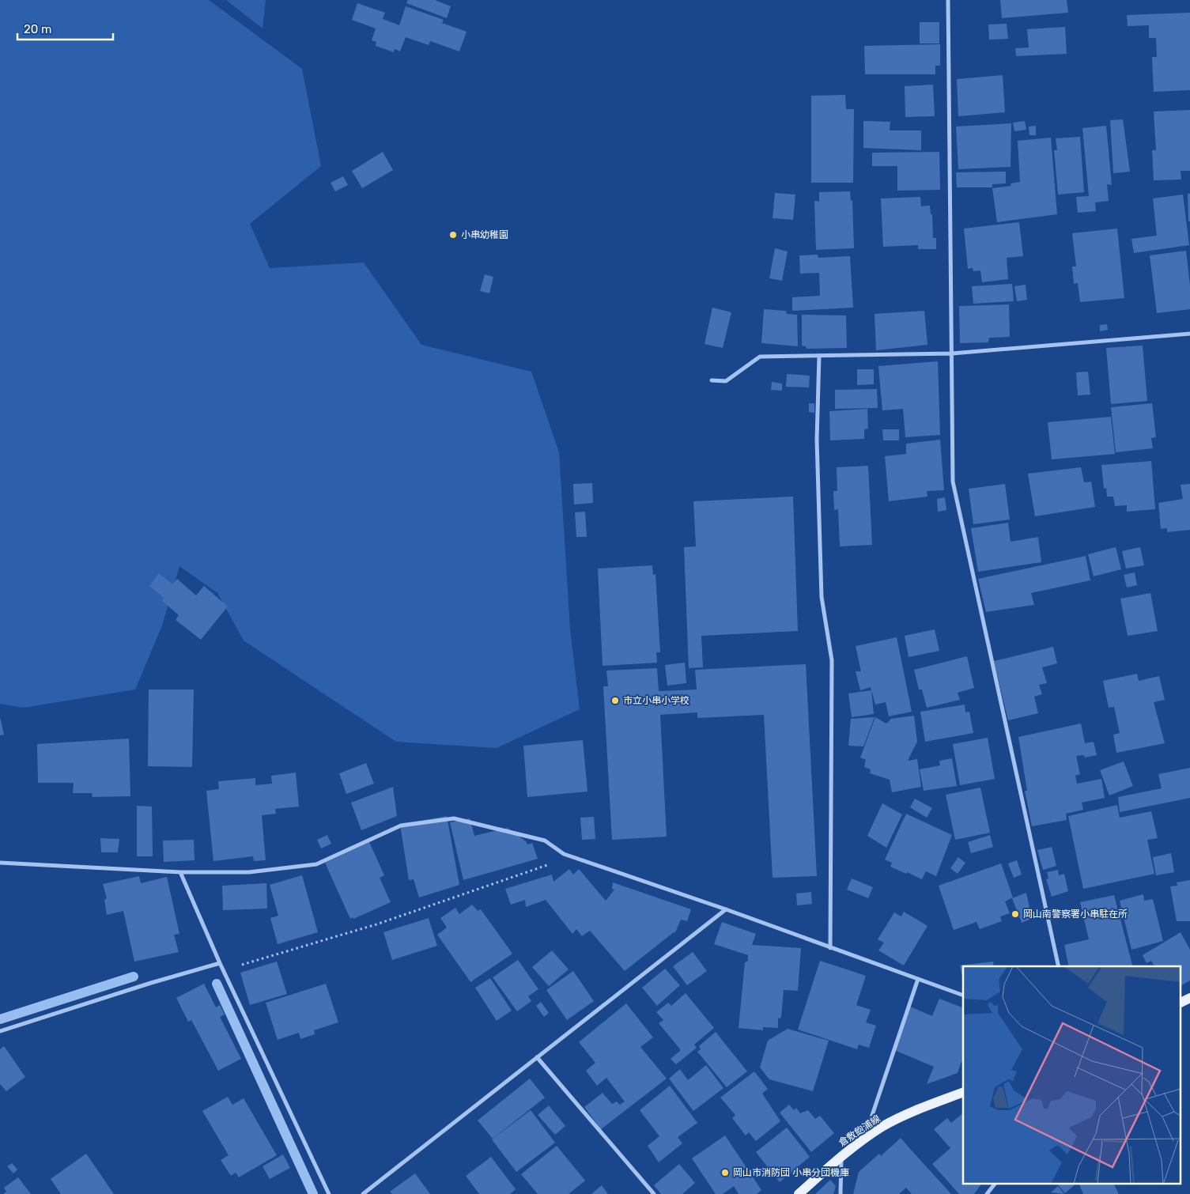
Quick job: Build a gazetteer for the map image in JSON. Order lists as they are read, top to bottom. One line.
{"streets":{"main road":["倉敷飽浦線"]},"places":["小串幼稚園","市立小串小学校","岡山南警察署小串駐在所","岡山市消防団 小串分団機庫"],"scale_bar":"20 m"}
